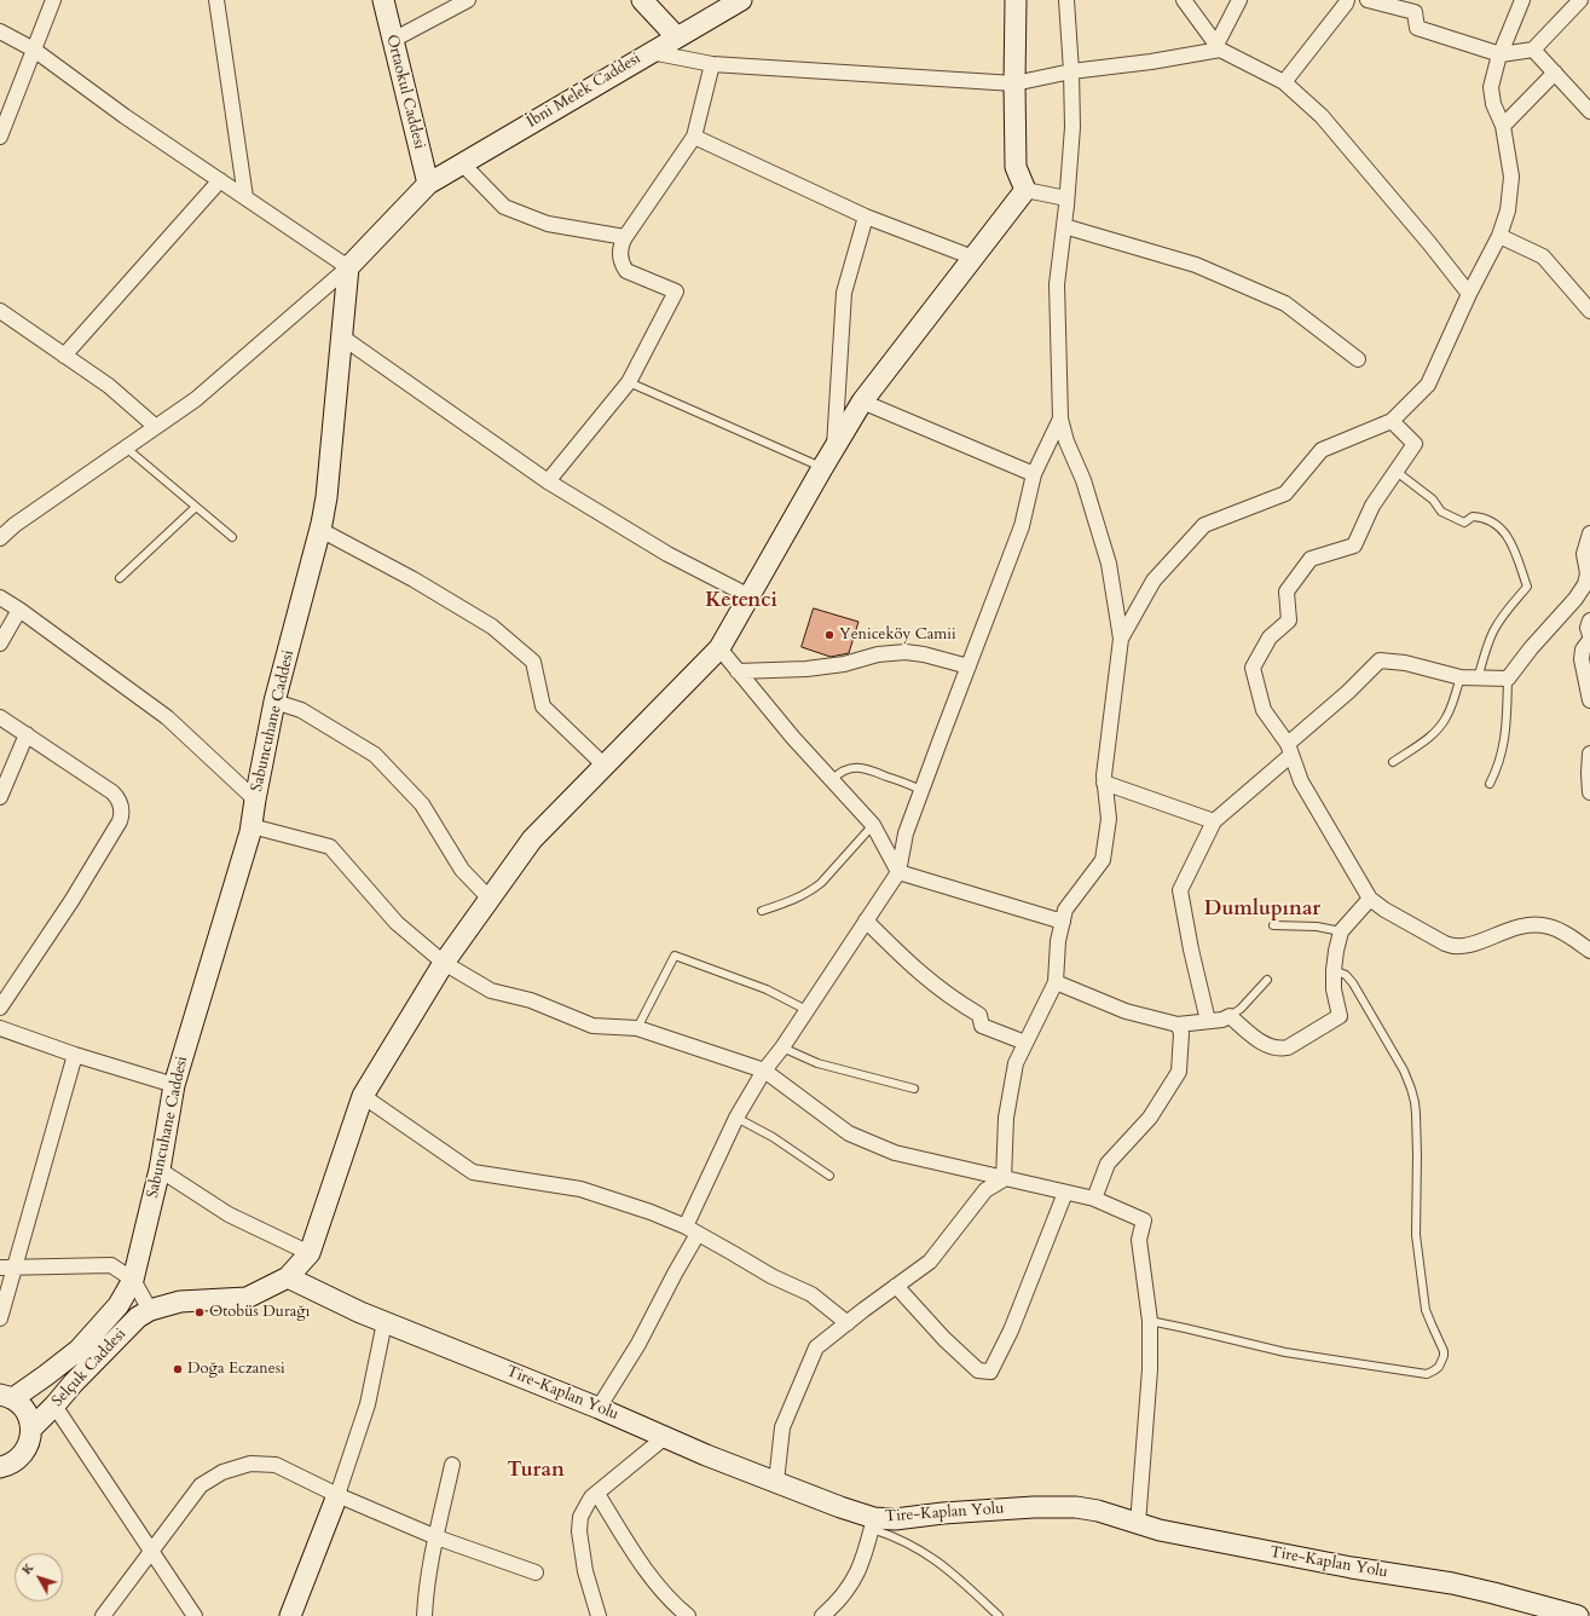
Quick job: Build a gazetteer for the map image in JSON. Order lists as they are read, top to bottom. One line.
{"streets":{"street":["İbni Melek Caddesi","Ortaokul Caddesi","Sabuncuhane Caddesi","Selçuk Caddesi","Tire-Kaplan Yolu"]},"crossings":[["İbni Melek Caddesi","Ortaokul Caddesi"]],"districts":["Ketenci","Dumlupınar","Turan"],"places":["Yeniceköy Camii","Otobüs Durağı","Doğa Eczanesi"],"north":"top left"}
